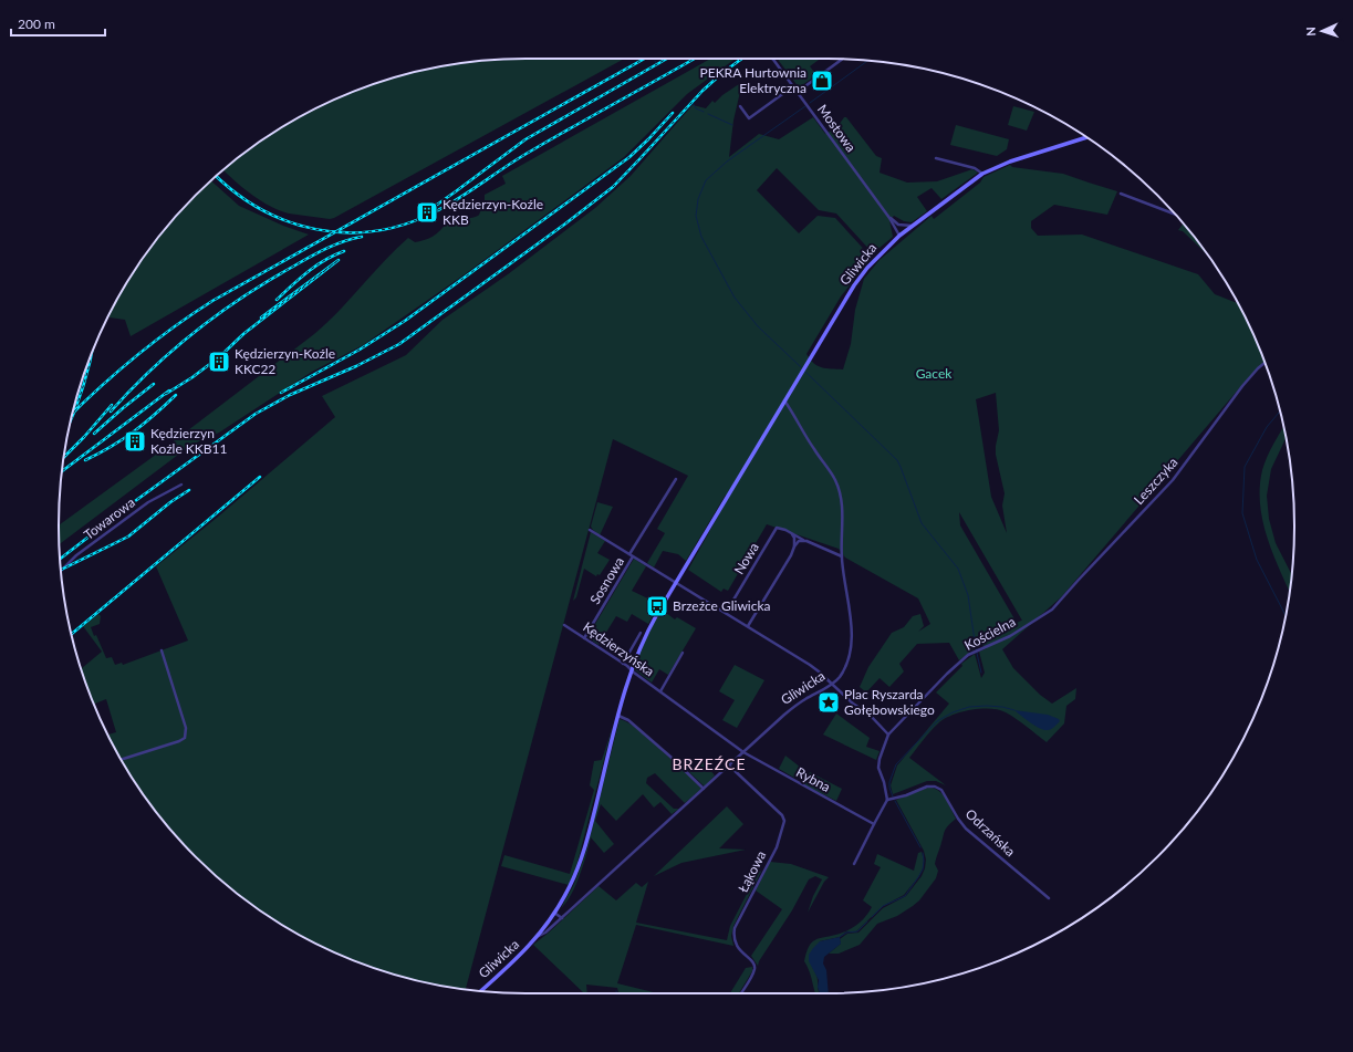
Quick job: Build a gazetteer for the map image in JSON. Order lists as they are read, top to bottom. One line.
{"streets":{"main road":["Gliwicka"],"street":["Mostowa","Leszczyka","Towarowa","Nowa","Sosnowa","Kościelna","Kędzierzyńska","Rybna","Odrzańska","Łąkowa"]},"crossings":[["Mostowa","Gliwicka"],["Gliwicka","Nowa"],["Gliwicka","Kędzierzyńska"],["Gliwicka","Rybna"],["Gliwicka","Łąkowa"],["Leszczyka","Kościelna"],["Sosnowa","Kędzierzyńska"],["Kędzierzyńska","Rybna"]],"districts":["BRZEŹCE"],"parks":["Gacek"],"places":{"shop":["PEKRA Hurtownia Elektryczna"],"building":["Kędzierzyn-Koźle KKB","Kędzierzyn-Koźle KKC22","Kędzierzyn Koźle KKB11"],"bus stop":["Brzeźce Gliwicka"],"place":["Plac Ryszarda Gołębowskiego"]},"scale_bar":"200 m","north":"left"}
